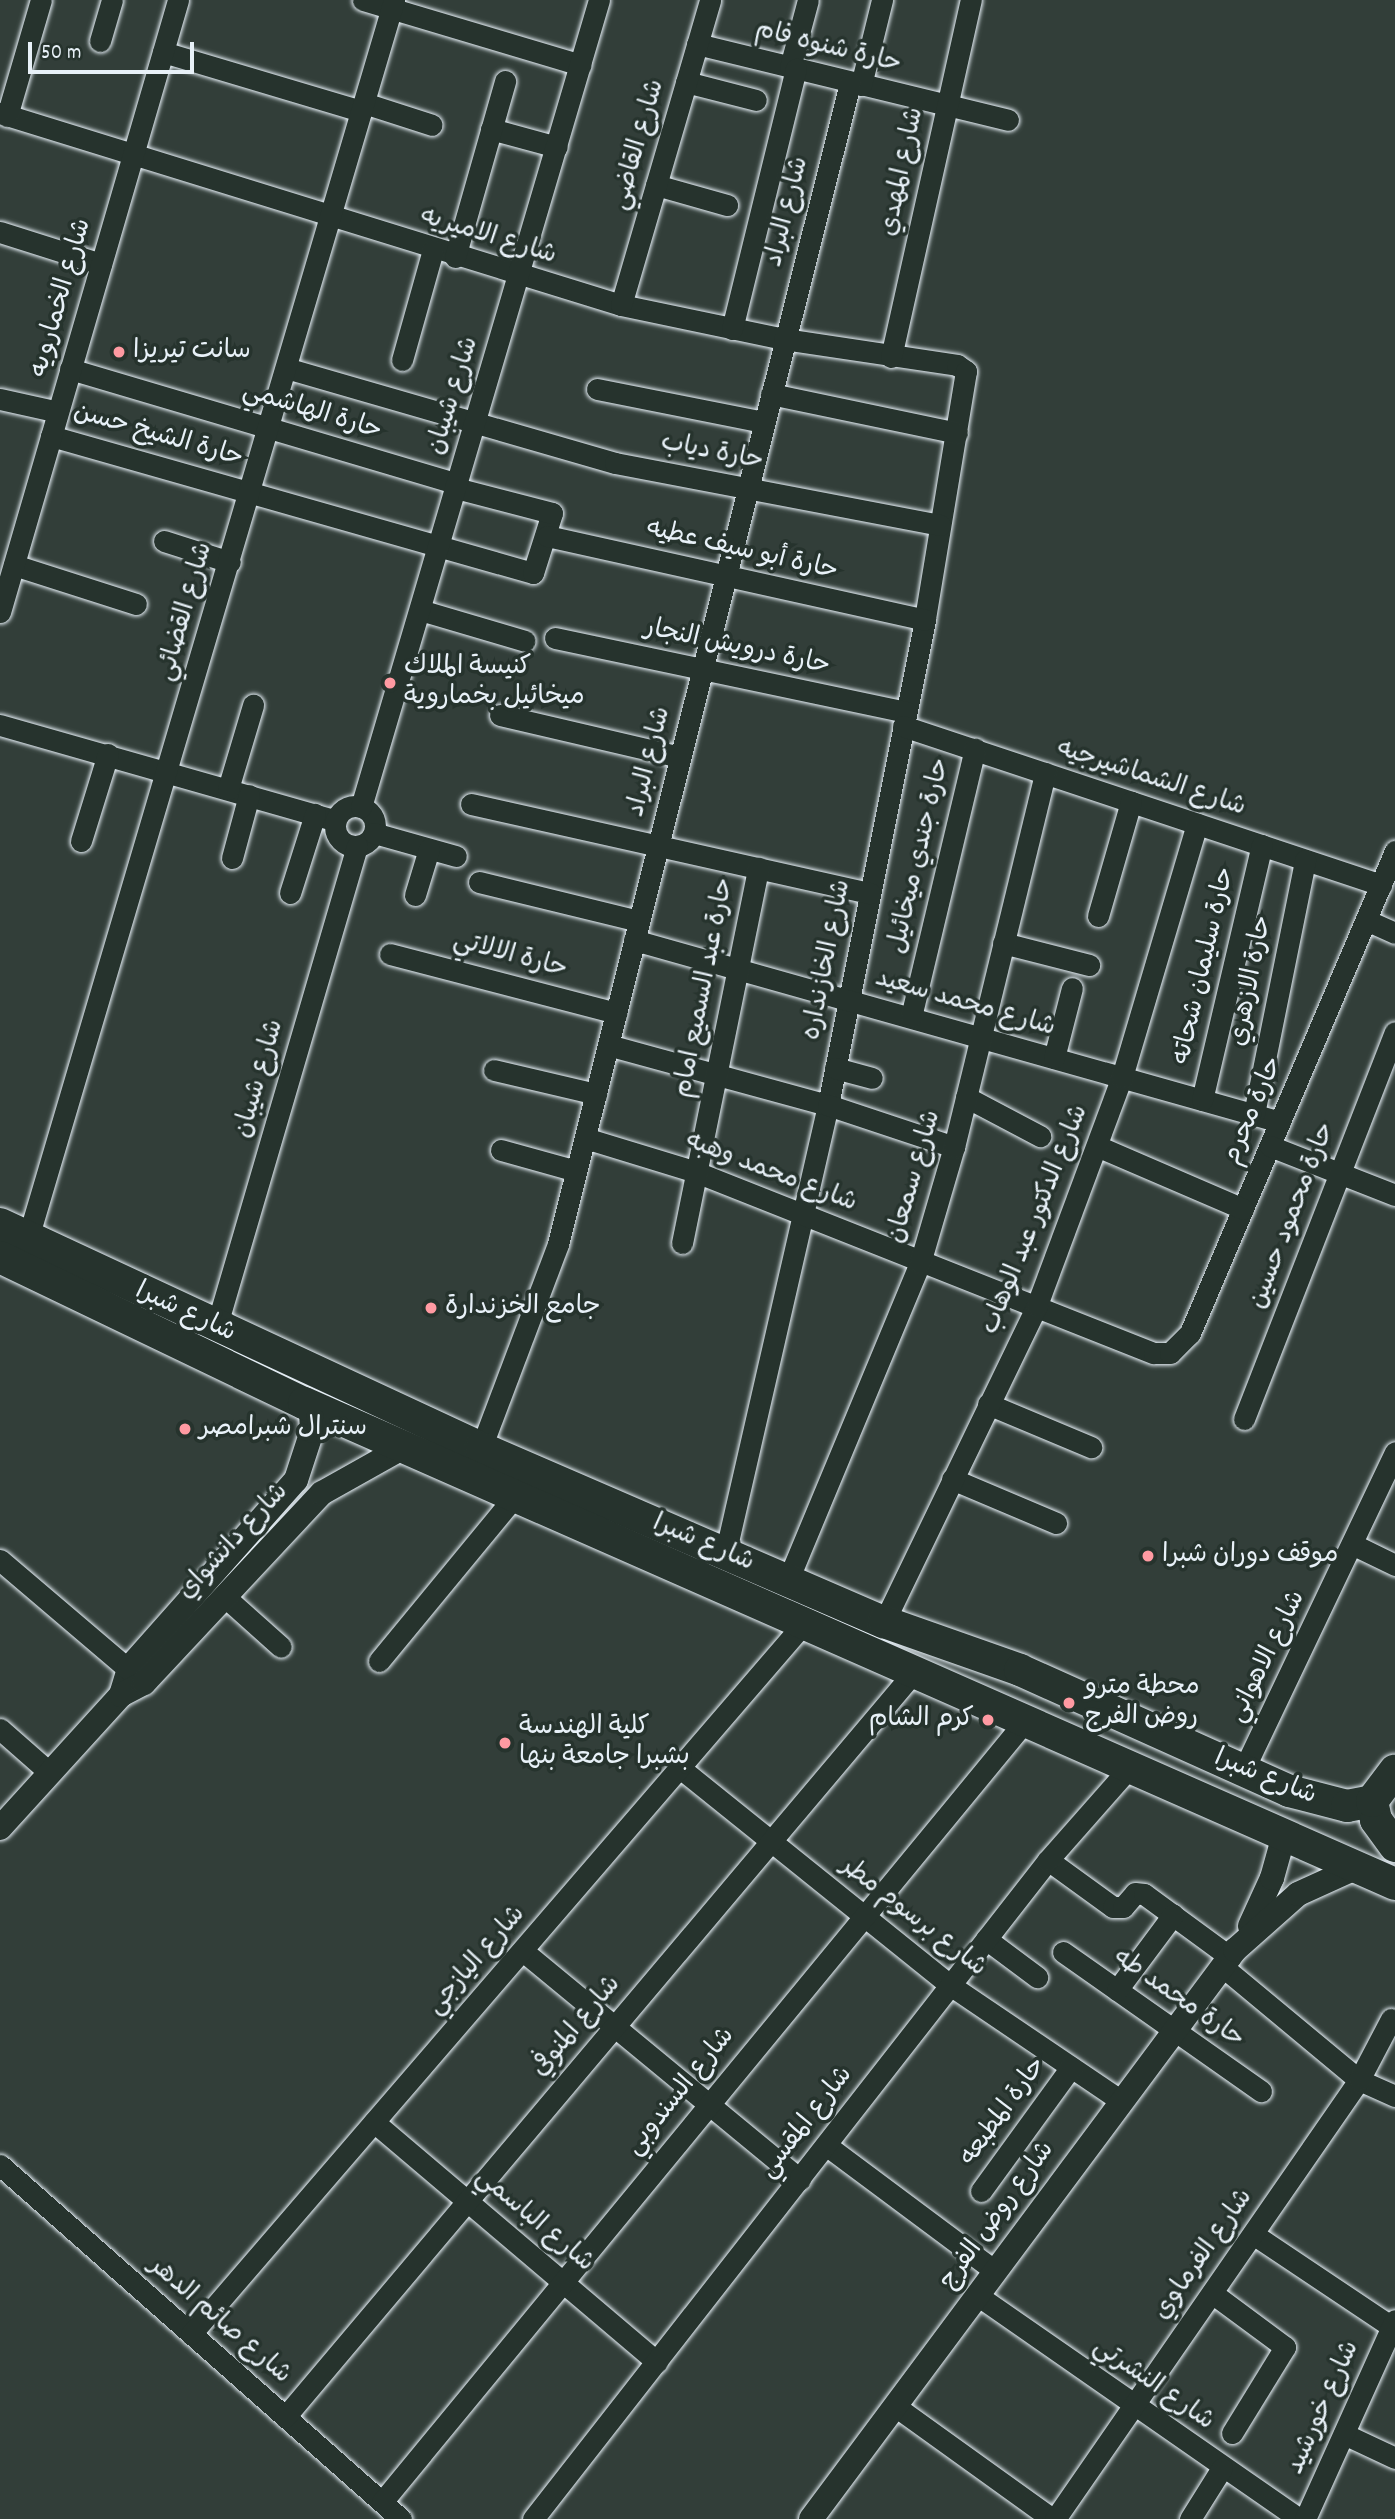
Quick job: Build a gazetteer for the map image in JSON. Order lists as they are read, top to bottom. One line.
{"streets":{"main road":["شارع شبرا"],"street":["حارة شنوه فام","شارع القاضي","شارع المهدي","شارع البراد","شارع الاميريه","شارع الخمارويه","شارع شيبان","حارة الهاشمي","حارة الشيخ حسن","حارة دياب","حارة أبو سيف عطيه","شارع القضائي","حارة درويش النجار","شارع الشماشيرجيه","حارة جندي ميخائيل","حارة الالاتي","شارع الخازنداره","حارة سليمان شحاته","حارة الازهري","حارة عبد السميع امام","شارع محمد سعيد","حارة محرم","شارع محمد وهبه","شارع سمعان","حارة محمود حسين","شارع الدكتور عبد الوهاب","شارع دانشواي","شارع الاهواني","شارع برسوم مطر","شارع اليازجي","حارة محمد طه","شارع المنوفي","شارع السندوبي","حارة المطبعه","شارع المقسي","شارع روض الفرج","شارع الباسمي","شارع الفرماوي","شارع صائم الدهر","شارع النشرتي","شارع خورشيد"]},"crossings":[["حارة شنوه فام","شارع القاضي"],["حارة شنوه فام","شارع المهدي"],["حارة شنوه فام","شارع البراد"],["شارع القاضي","شارع الاميريه"],["شارع المهدي","شارع الاميريه"],["شارع البراد","شارع الاميريه"],["شارع البراد","حارة دياب"],["شارع البراد","حارة أبو سيف عطيه"],["شارع البراد","حارة درويش النجار"],["شارع البراد","حارة الالاتي"],["شارع البراد","شارع محمد سعيد"],["شارع البراد","شارع محمد وهبه"],["شارع البراد","شارع شبرا"],["شارع الاميريه","شارع الخمارويه"],["شارع الاميريه","شارع شيبان"],["شارع الاميريه","شارع القضائي"],["شارع الاميريه","شارع الخازنداره"],["شارع الخمارويه","حارة الهاشمي"],["شارع الخمارويه","حارة الشيخ حسن"],["شارع شيبان","حارة الهاشمي"],["شارع شيبان","حارة الشيخ حسن"],["شارع شيبان","حارة دياب"],["شارع شيبان","شارع شبرا"],["حارة الهاشمي","شارع القضائي"],["حارة الشيخ حسن","شارع القضائي"],["حارة دياب","شارع القضائي"],["حارة دياب","شارع الخازنداره"],["حارة أبو سيف عطيه","شارع الخازنداره"],["شارع القضائي","شارع شبرا"],["حارة درويش النجار","شارع الشماشيرجيه"],["حارة درويش النجار","شارع الخازنداره"],["شارع الشماشيرجيه","حارة جندي ميخائيل"],["شارع الشماشيرجيه","شارع الخازنداره"],["شارع الشماشيرجيه","حارة سليمان شحاته"],["شارع الشماشيرجيه","حارة الازهري"],["شارع الشماشيرجيه","حارة محرم"],["شارع الشماشيرجيه","شارع سمعان"],["شارع الشماشيرجيه","شارع الدكتور عبد الوهاب"],["حارة جندي ميخائيل","شارع محمد سعيد"],["شارع الخازنداره","شارع محمد سعيد"],["شارع الخازنداره","شارع محمد وهبه"],["شارع الخازنداره","شارع شبرا"],["حارة سليمان شحاته","شارع محمد سعيد"],["حارة الازهري","شارع محمد سعيد"],["حارة عبد السميع امام","شارع محمد سعيد"],["حارة عبد السميع امام","شارع محمد وهبه"],["شارع محمد سعيد","حارة محرم"],["شارع محمد سعيد","شارع سمعان"],["شارع محمد سعيد","شارع الدكتور عبد الوهاب"],["حارة محرم","شارع محمد وهبه"],["شارع محمد وهبه","شارع سمعان"],["شارع محمد وهبه","شارع الدكتور عبد الوهاب"],["شارع سمعان","شارع شبرا"],["شارع الدكتور عبد الوهاب","شارع شبرا"],["شارع شبرا","شارع دانشواي"],["شارع شبرا","شارع الاهواني"],["شارع شبرا","شارع اليازجي"],["شارع شبرا","شارع المنوفي"],["شارع شبرا","شارع السندوبي"],["شارع شبرا","شارع المقسي"],["شارع شبرا","شارع روض الفرج"],["شارع برسوم مطر","شارع اليازجي"],["شارع برسوم مطر","شارع المنوفي"],["شارع برسوم مطر","شارع السندوبي"],["شارع برسوم مطر","حارة المطبعه"],["شارع برسوم مطر","شارع المقسي"],["شارع برسوم مطر","شارع روض الفرج"],["شارع اليازجي","شارع الباسمي"],["شارع اليازجي","شارع صائم الدهر"],["حارة محمد طه","شارع روض الفرج"],["شارع المنوفي","شارع الباسمي"],["شارع المنوفي","شارع صائم الدهر"],["شارع السندوبي","شارع الباسمي"],["شارع السندوبي","شارع صائم الدهر"],["شارع المقسي","شارع الباسمي"],["شارع روض الفرج","شارع النشرتي"],["شارع الفرماوي","شارع النشرتي"]],"places":["سانت تيريزا","كنيسة الملاك ميخائيل بخماروية","جامع الخزندارة","سنترال شبرامصر","موقف دوران شبرا","محطة مترو روض الفرج","كرم الشام","كلية الهندسة بشبرا جامعة بنها"],"scale_bar":"50 m"}
